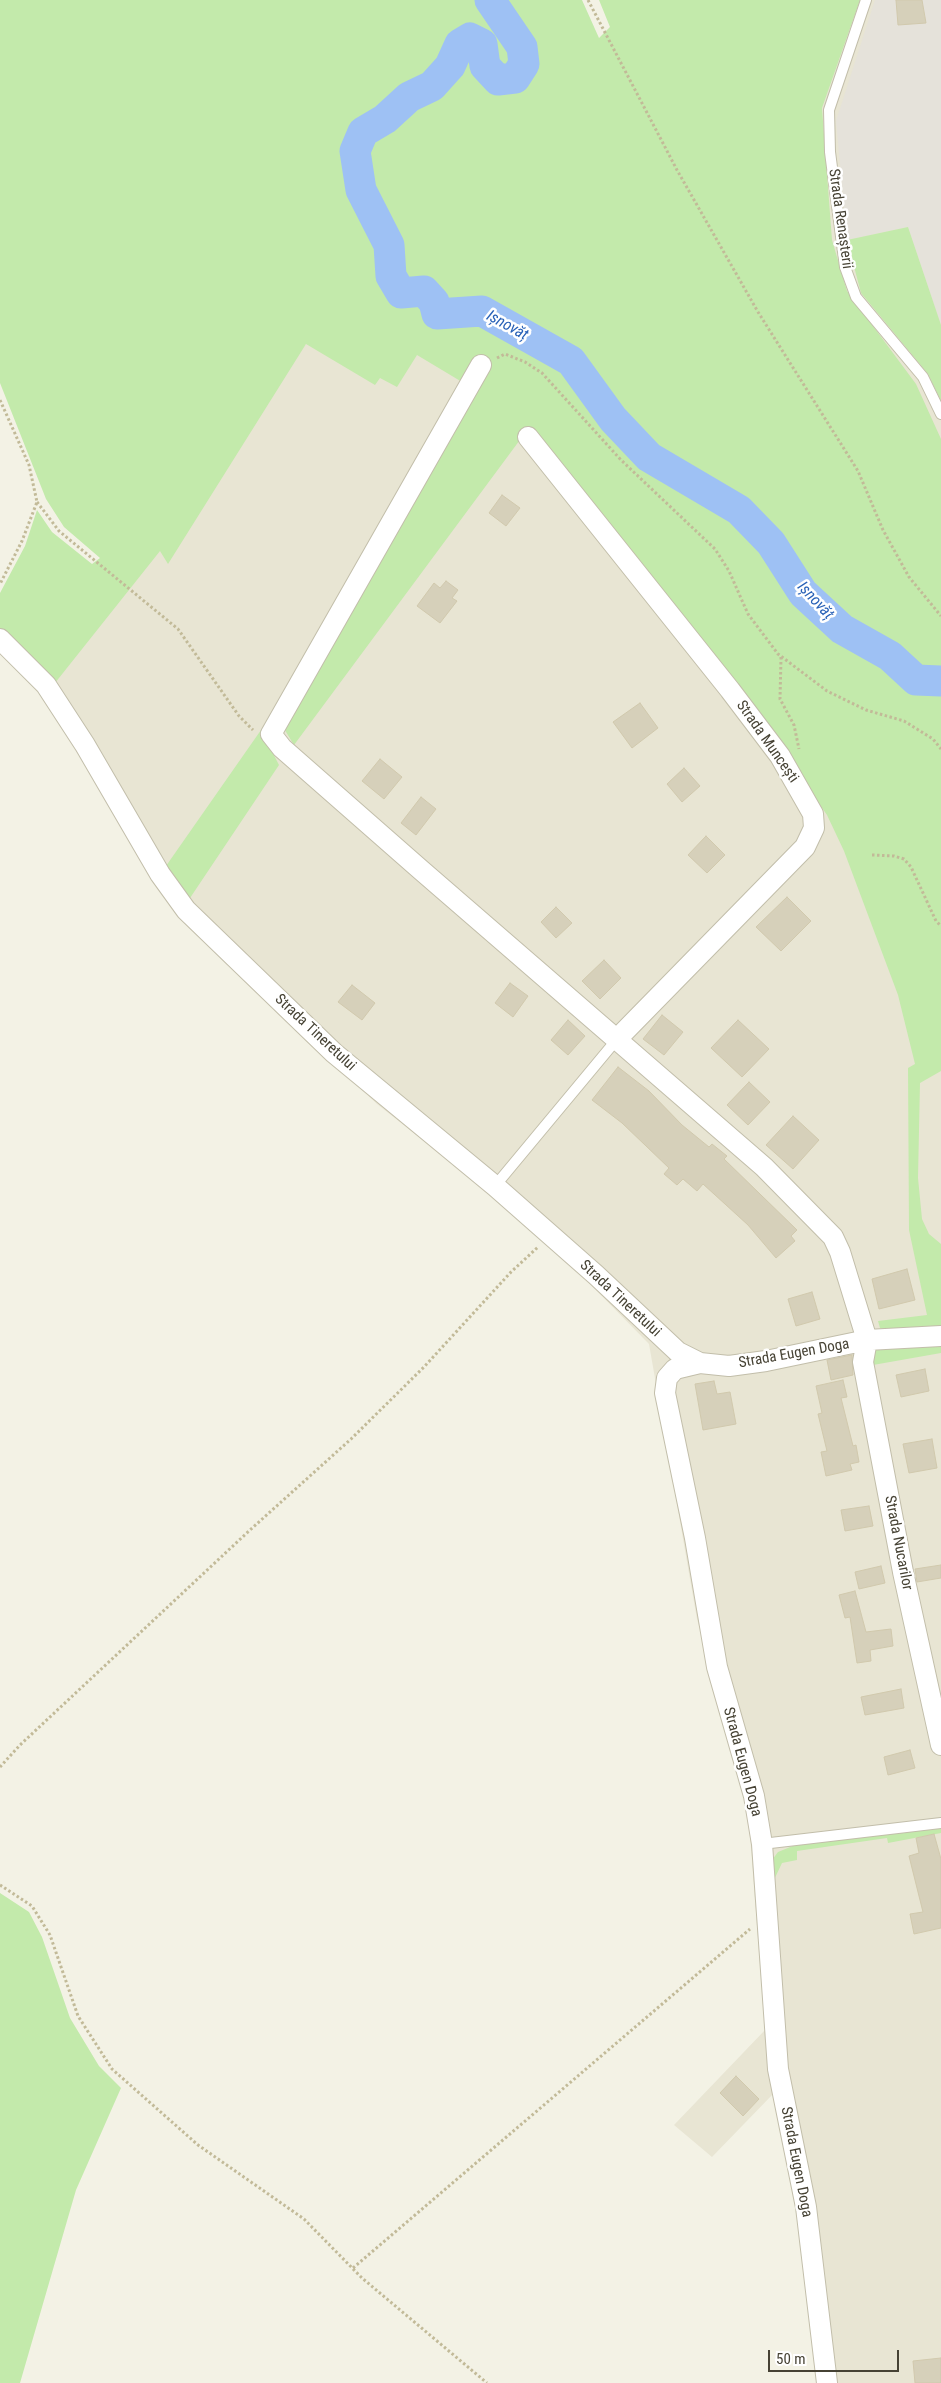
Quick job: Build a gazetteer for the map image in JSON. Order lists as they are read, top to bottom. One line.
{"streets":{"street":["Strada Muncești","Strada Tineretului","Strada Eugen Doga","Strada Nucarilor"],"lane":["Strada Renașterii"]},"crossings":[["Strada Tineretului","Strada Eugen Doga"],["Strada Eugen Doga","Strada Nucarilor"]],"water":["Ișnovăț"],"scale_bar":"50 m"}
